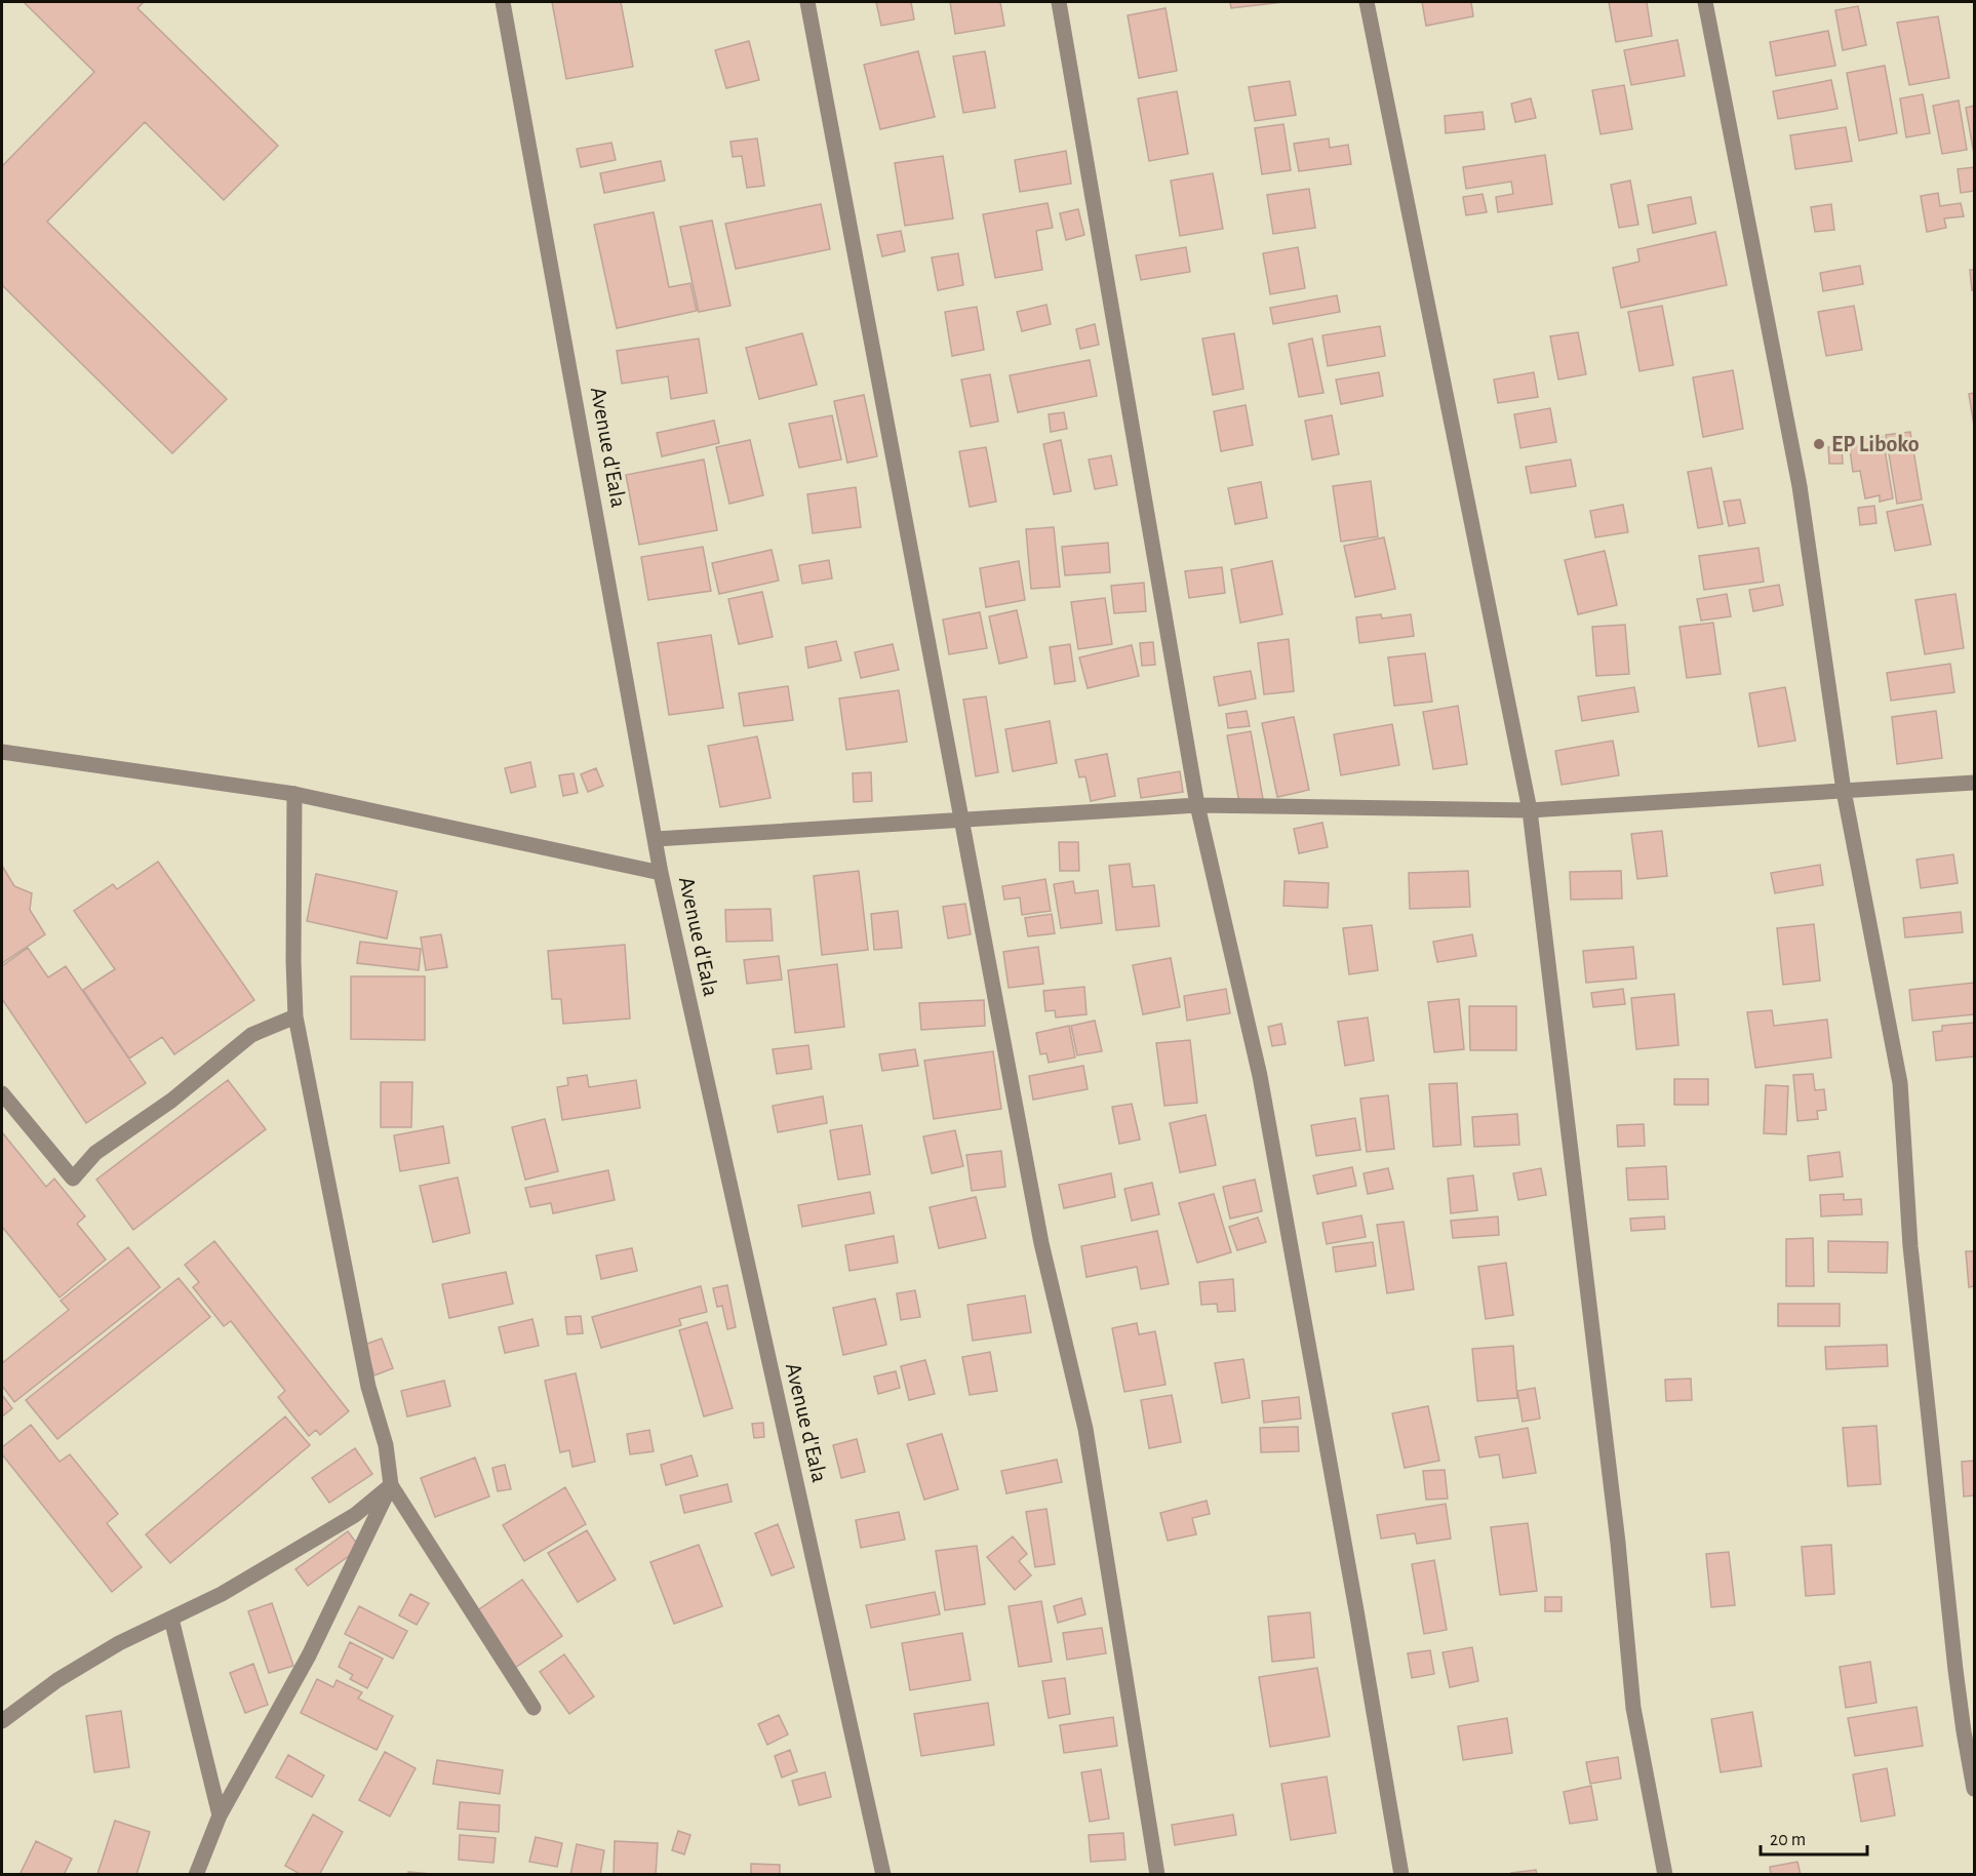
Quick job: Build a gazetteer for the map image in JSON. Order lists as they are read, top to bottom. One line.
{"streets":{"street":["Avenue d'Eala"]},"places":["EP Liboko"],"scale_bar":"20 m"}
